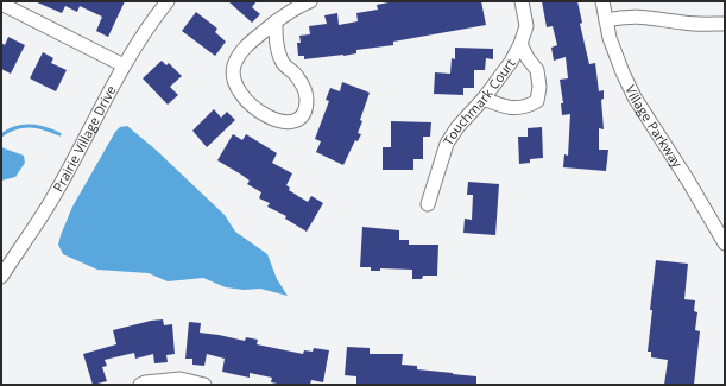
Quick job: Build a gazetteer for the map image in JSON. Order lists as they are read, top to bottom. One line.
{"streets":{"street":["Touchmark Court","Village Parkway","Prairie Village Drive"]}}
